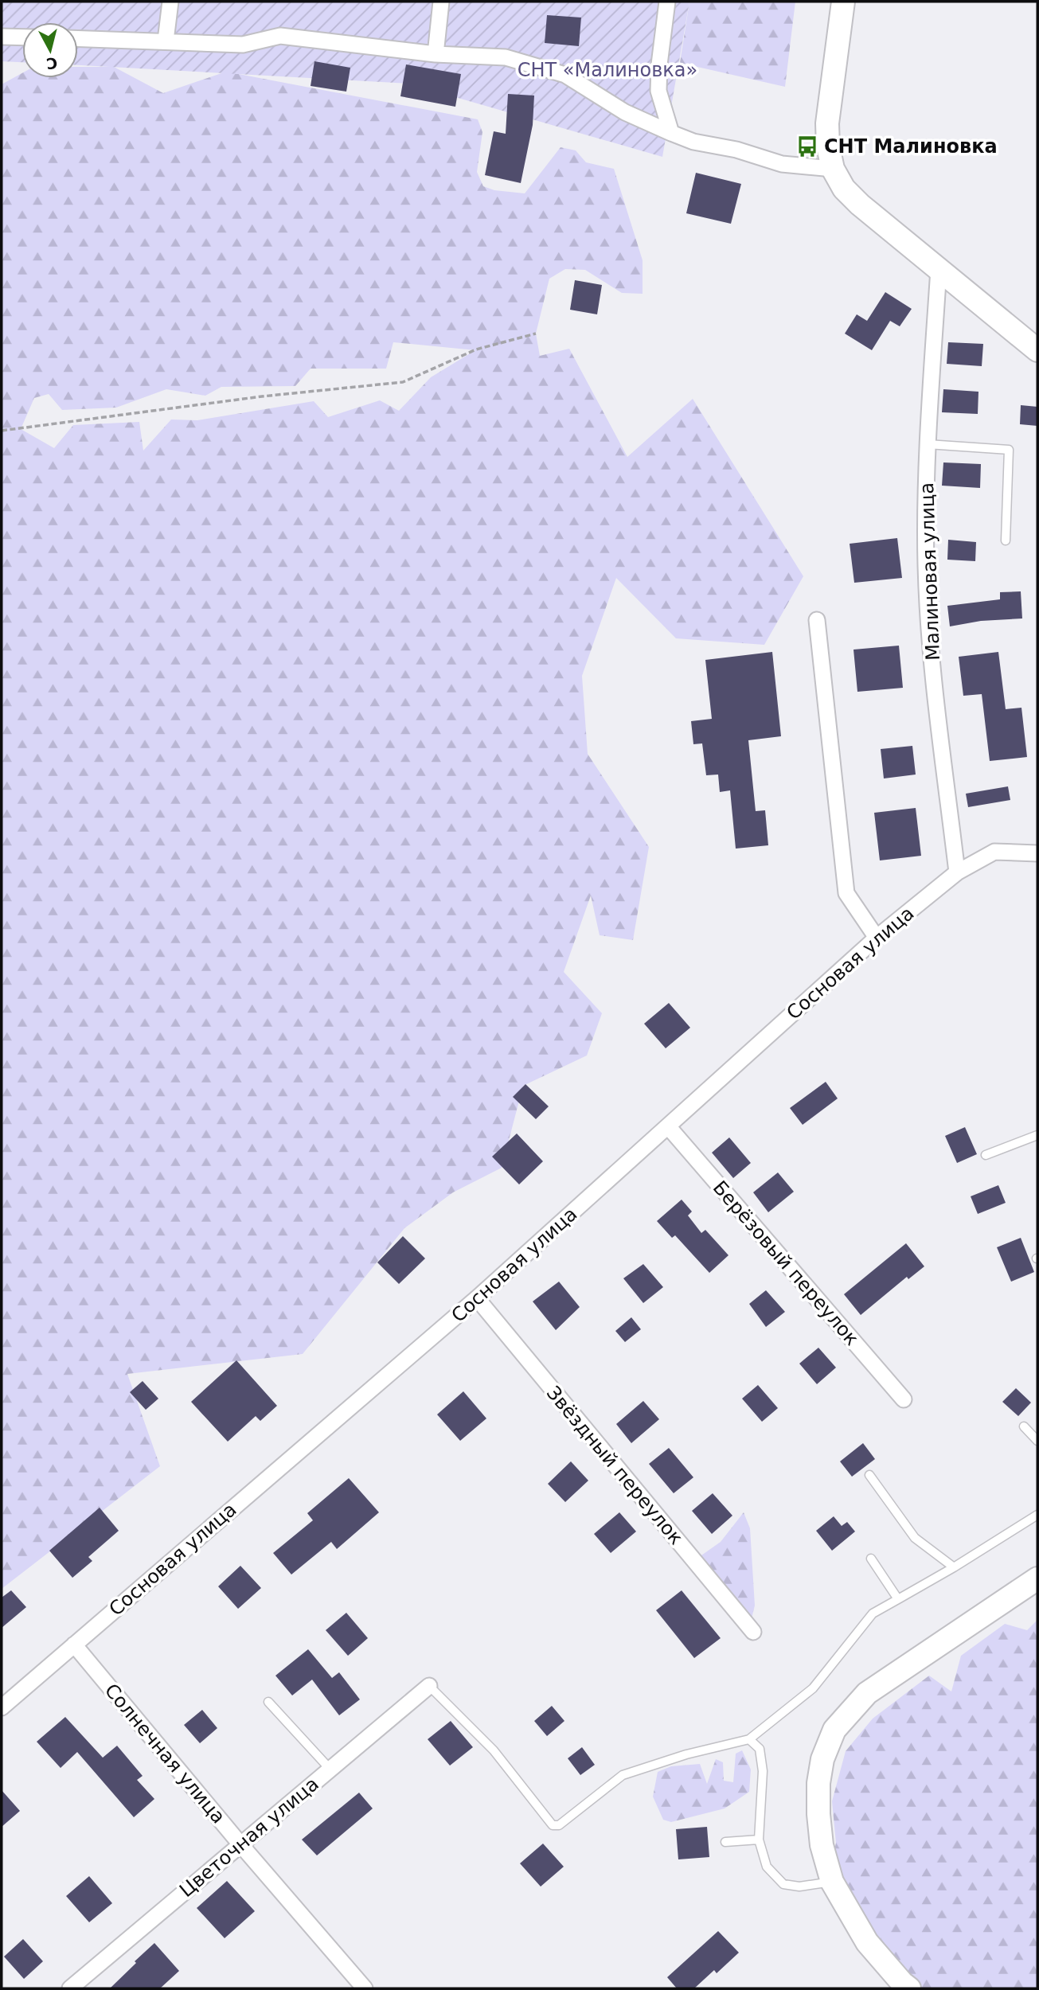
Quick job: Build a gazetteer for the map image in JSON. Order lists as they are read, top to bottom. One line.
{"streets":{"street":["Малиновая улица","Сосновая улица","Берёзовый переулок","Звёздный переулок","Солнечная улица","Цветочная улица"]},"crossings":[["Малиновая улица","Сосновая улица"],["Сосновая улица","Берёзовый переулок"],["Сосновая улица","Звёздный переулок"],["Сосновая улица","Солнечная улица"],["Солнечная улица","Цветочная улица"]],"parks":["СНТ «Малиновка»"],"places":{"bus stop":["СНТ Малиновка"]},"north":"bottom"}
